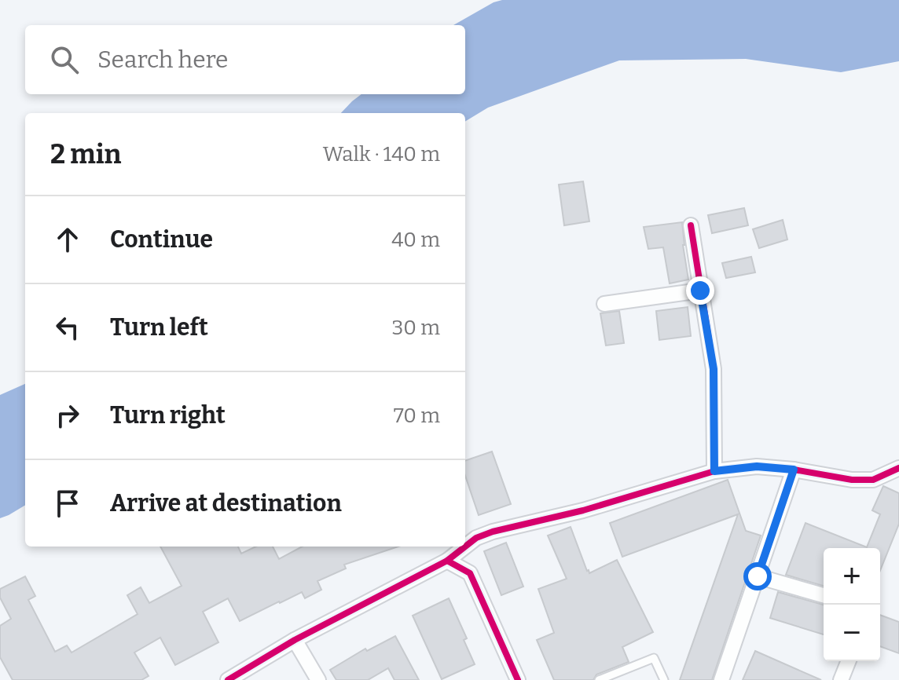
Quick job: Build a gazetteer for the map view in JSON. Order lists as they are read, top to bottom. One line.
{"page":{"search":"Search here","heading":["2 min","Walk · 140 m"],"list":[["Continue","40 m"],["Turn left","30 m"],["Turn right","70 m"],"Arrive at destination"],"map_buttons":["+","−"]}}
